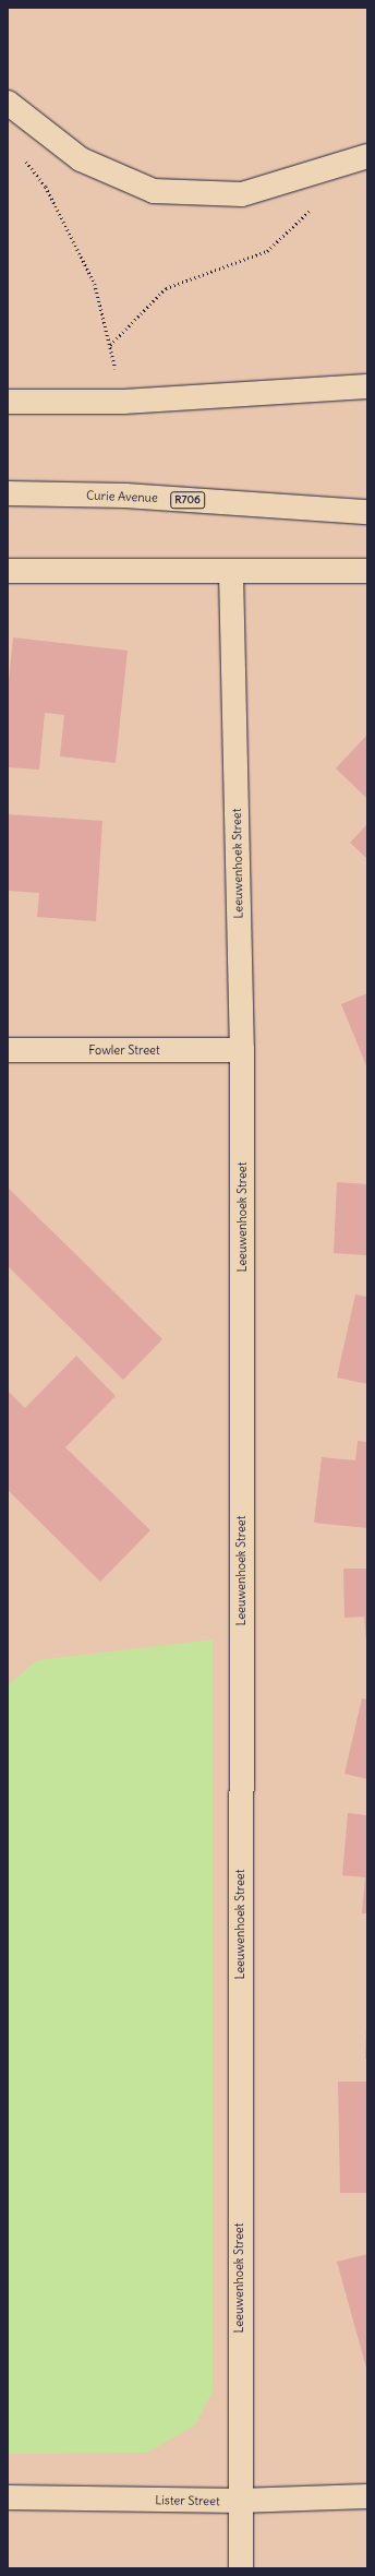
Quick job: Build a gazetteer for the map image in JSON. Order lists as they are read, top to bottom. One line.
{"streets":{"street":["Curie Avenue","R706","Leeuwenhoek Street","Fowler Street","Lister Street"]},"crossings":[["Leeuwenhoek Street","Fowler Street"],["Leeuwenhoek Street","Lister Street"]]}
